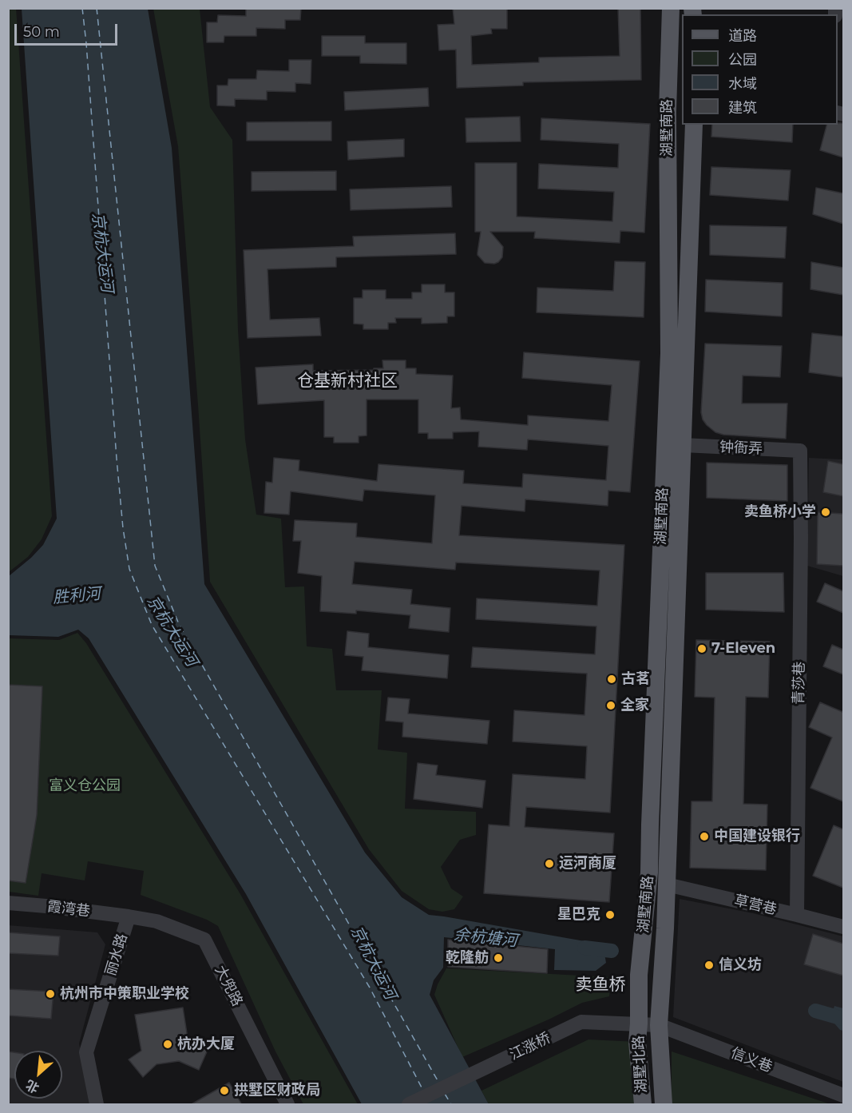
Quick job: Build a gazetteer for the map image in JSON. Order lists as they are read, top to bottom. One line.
{"streets":{"main road":["湖墅南路","湖墅北路"],"street":["钟衙弄","青莎巷","草营巷","霞湾巷","丽水路","大兜路","江涨桥","信义巷"]},"crossings":[["湖墅南路","钟衙弄"],["湖墅南路","草营巷"],["湖墅南路","江涨桥"],["湖墅南路","信义巷"],["湖墅南路","湖墅北路"],["钟衙弄","青莎巷"],["青莎巷","草营巷"],["霞湾巷","丽水路"],["霞湾巷","大兜路"],["丽水路","大兜路"],["江涨桥","信义巷"],["江涨桥","湖墅北路"],["信义巷","湖墅北路"]],"districts":["仓基新村社区","卖鱼桥"],"water":["京杭大运河","胜利河","余杭塘河"],"parks":["富义仓公园"],"places":["卖鱼桥小学","7-Eleven","古茗","全家","中国建设银行","运河商厦","星巴克","乾隆舫","信义坊","杭州市中策职业学校","杭办大厦","拱墅区财政局"],"legend":["道路","公园","水域","建筑"],"scale_bar":"50 m","north":"bottom left"}
